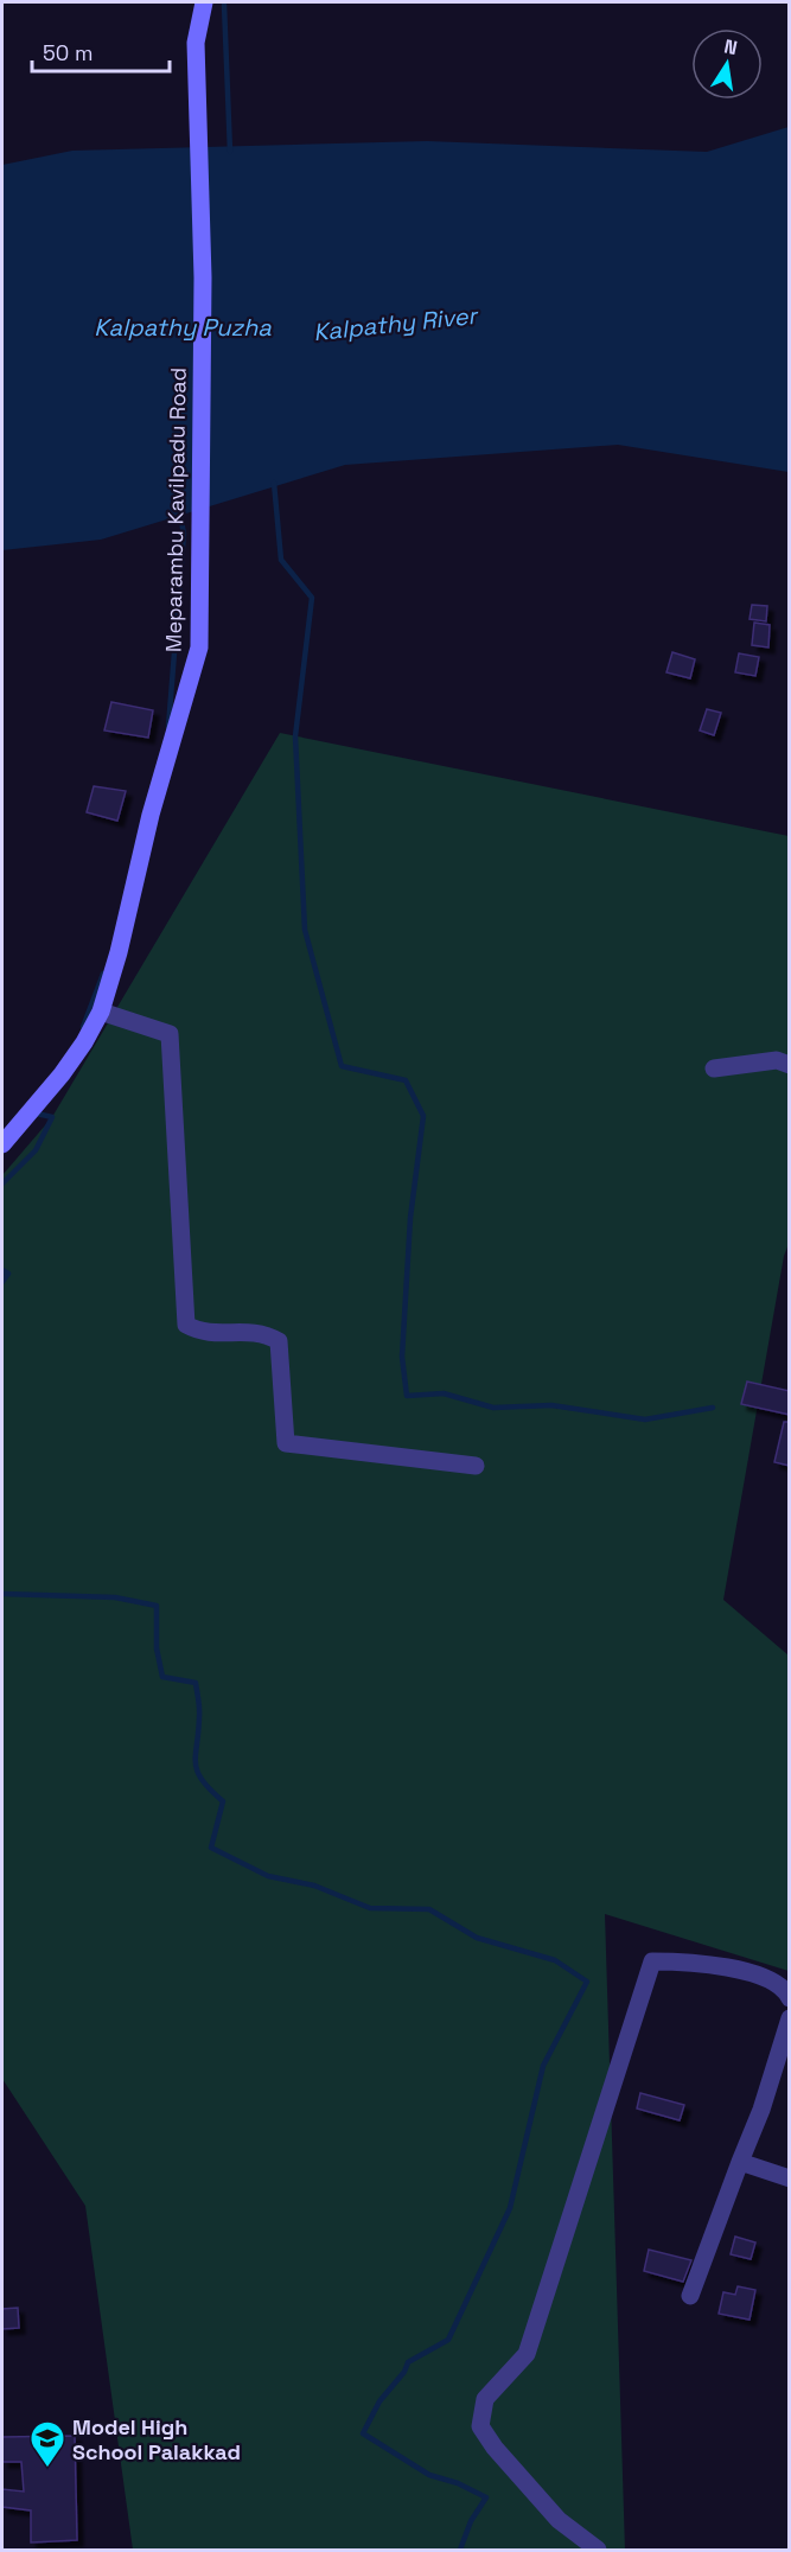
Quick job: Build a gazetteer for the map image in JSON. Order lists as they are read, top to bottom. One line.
{"streets":{"main road":["Meparambu Kavilpadu Road"]},"water":["Kalpathy River","Kalpathy Puzha"],"places":{"school or university":["Model High School Palakkad"]},"scale_bar":"50 m","north":"top"}
